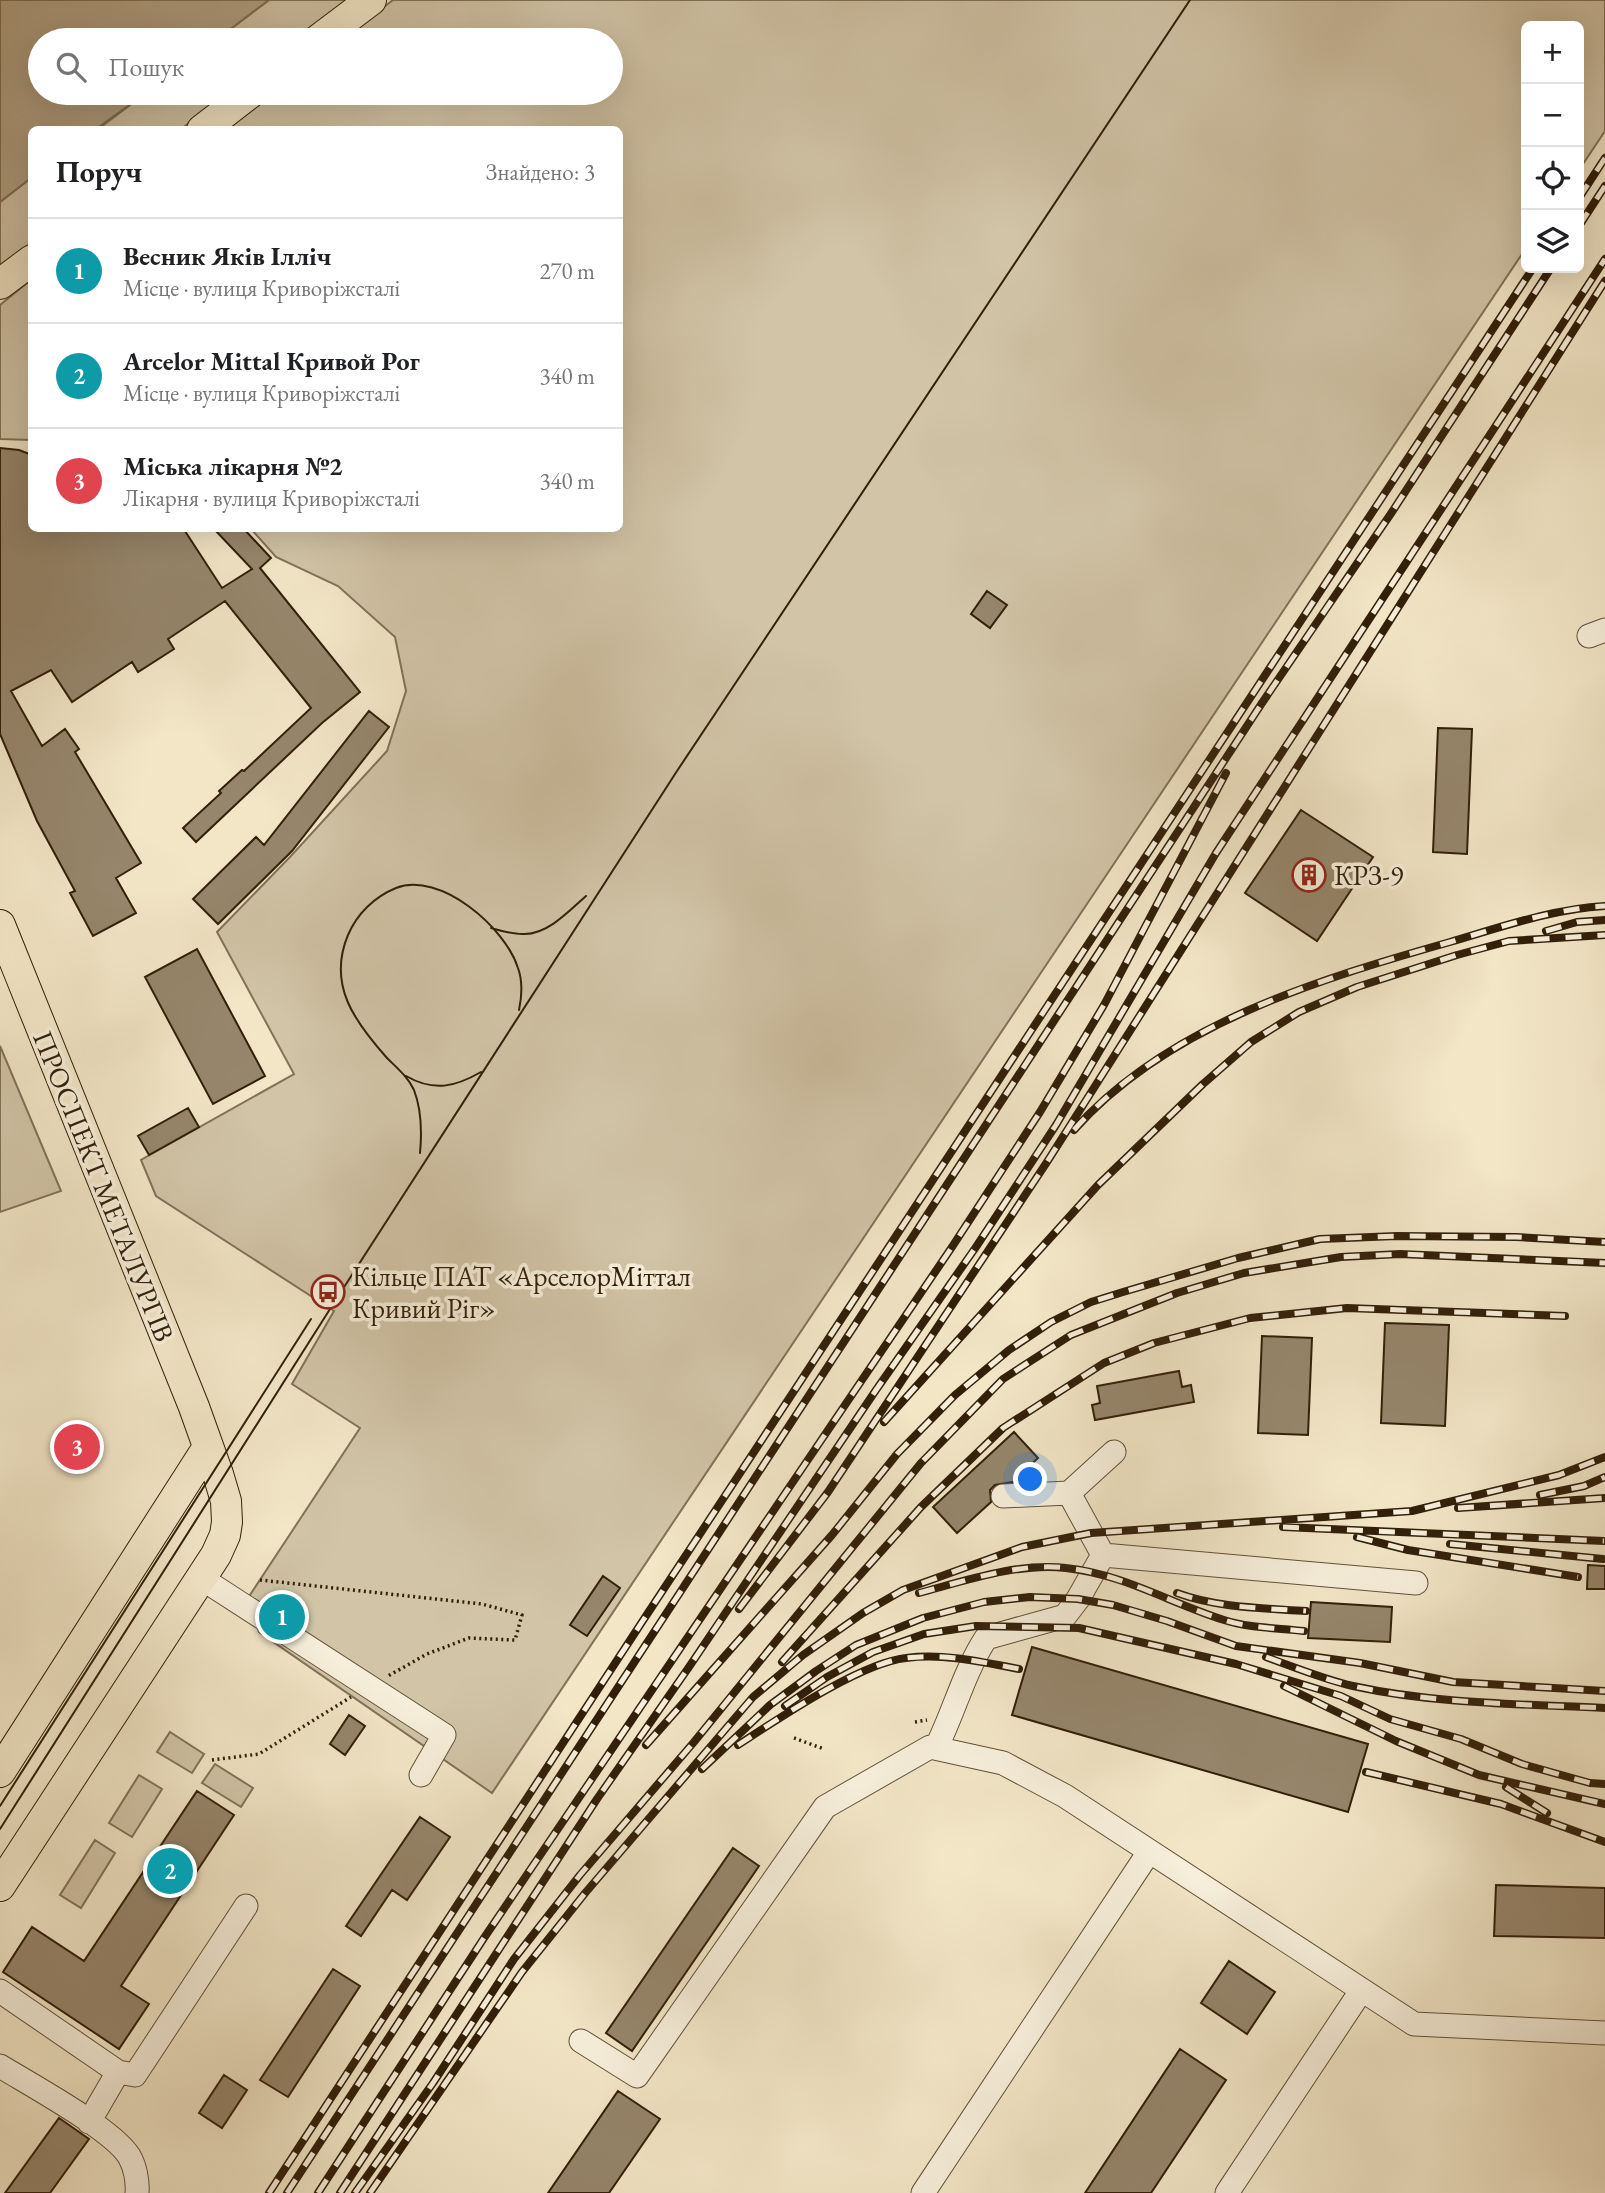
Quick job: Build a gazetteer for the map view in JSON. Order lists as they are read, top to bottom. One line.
{"streets":{"main road":["ПРОСПЕКТ МЕТАЛУРГІВ"]},"places":{"building":["КРЗ-9"],"bus stop":["Кільце ПАТ «АрселорМіттал Кривий Ріг»"]},"page":{"map_buttons":["+","−"],"search":"Пошук","heading":["Поруч","Знайдено: 3"],"list":[{"mark":"1","name":"Весник Яків Ілліч","note":"Місце · вулиця Криворіжсталі","value":"270 m"},{"mark":"2","name":"Arcelor Mittal Кривой Рог","note":"Місце · вулиця Криворіжсталі","value":"340 m"},{"mark":"3","name":"Міська лікарня №2","note":"Лікарня · вулиця Криворіжсталі","value":"340 m"}],"pins":["3","1","2"]}}
